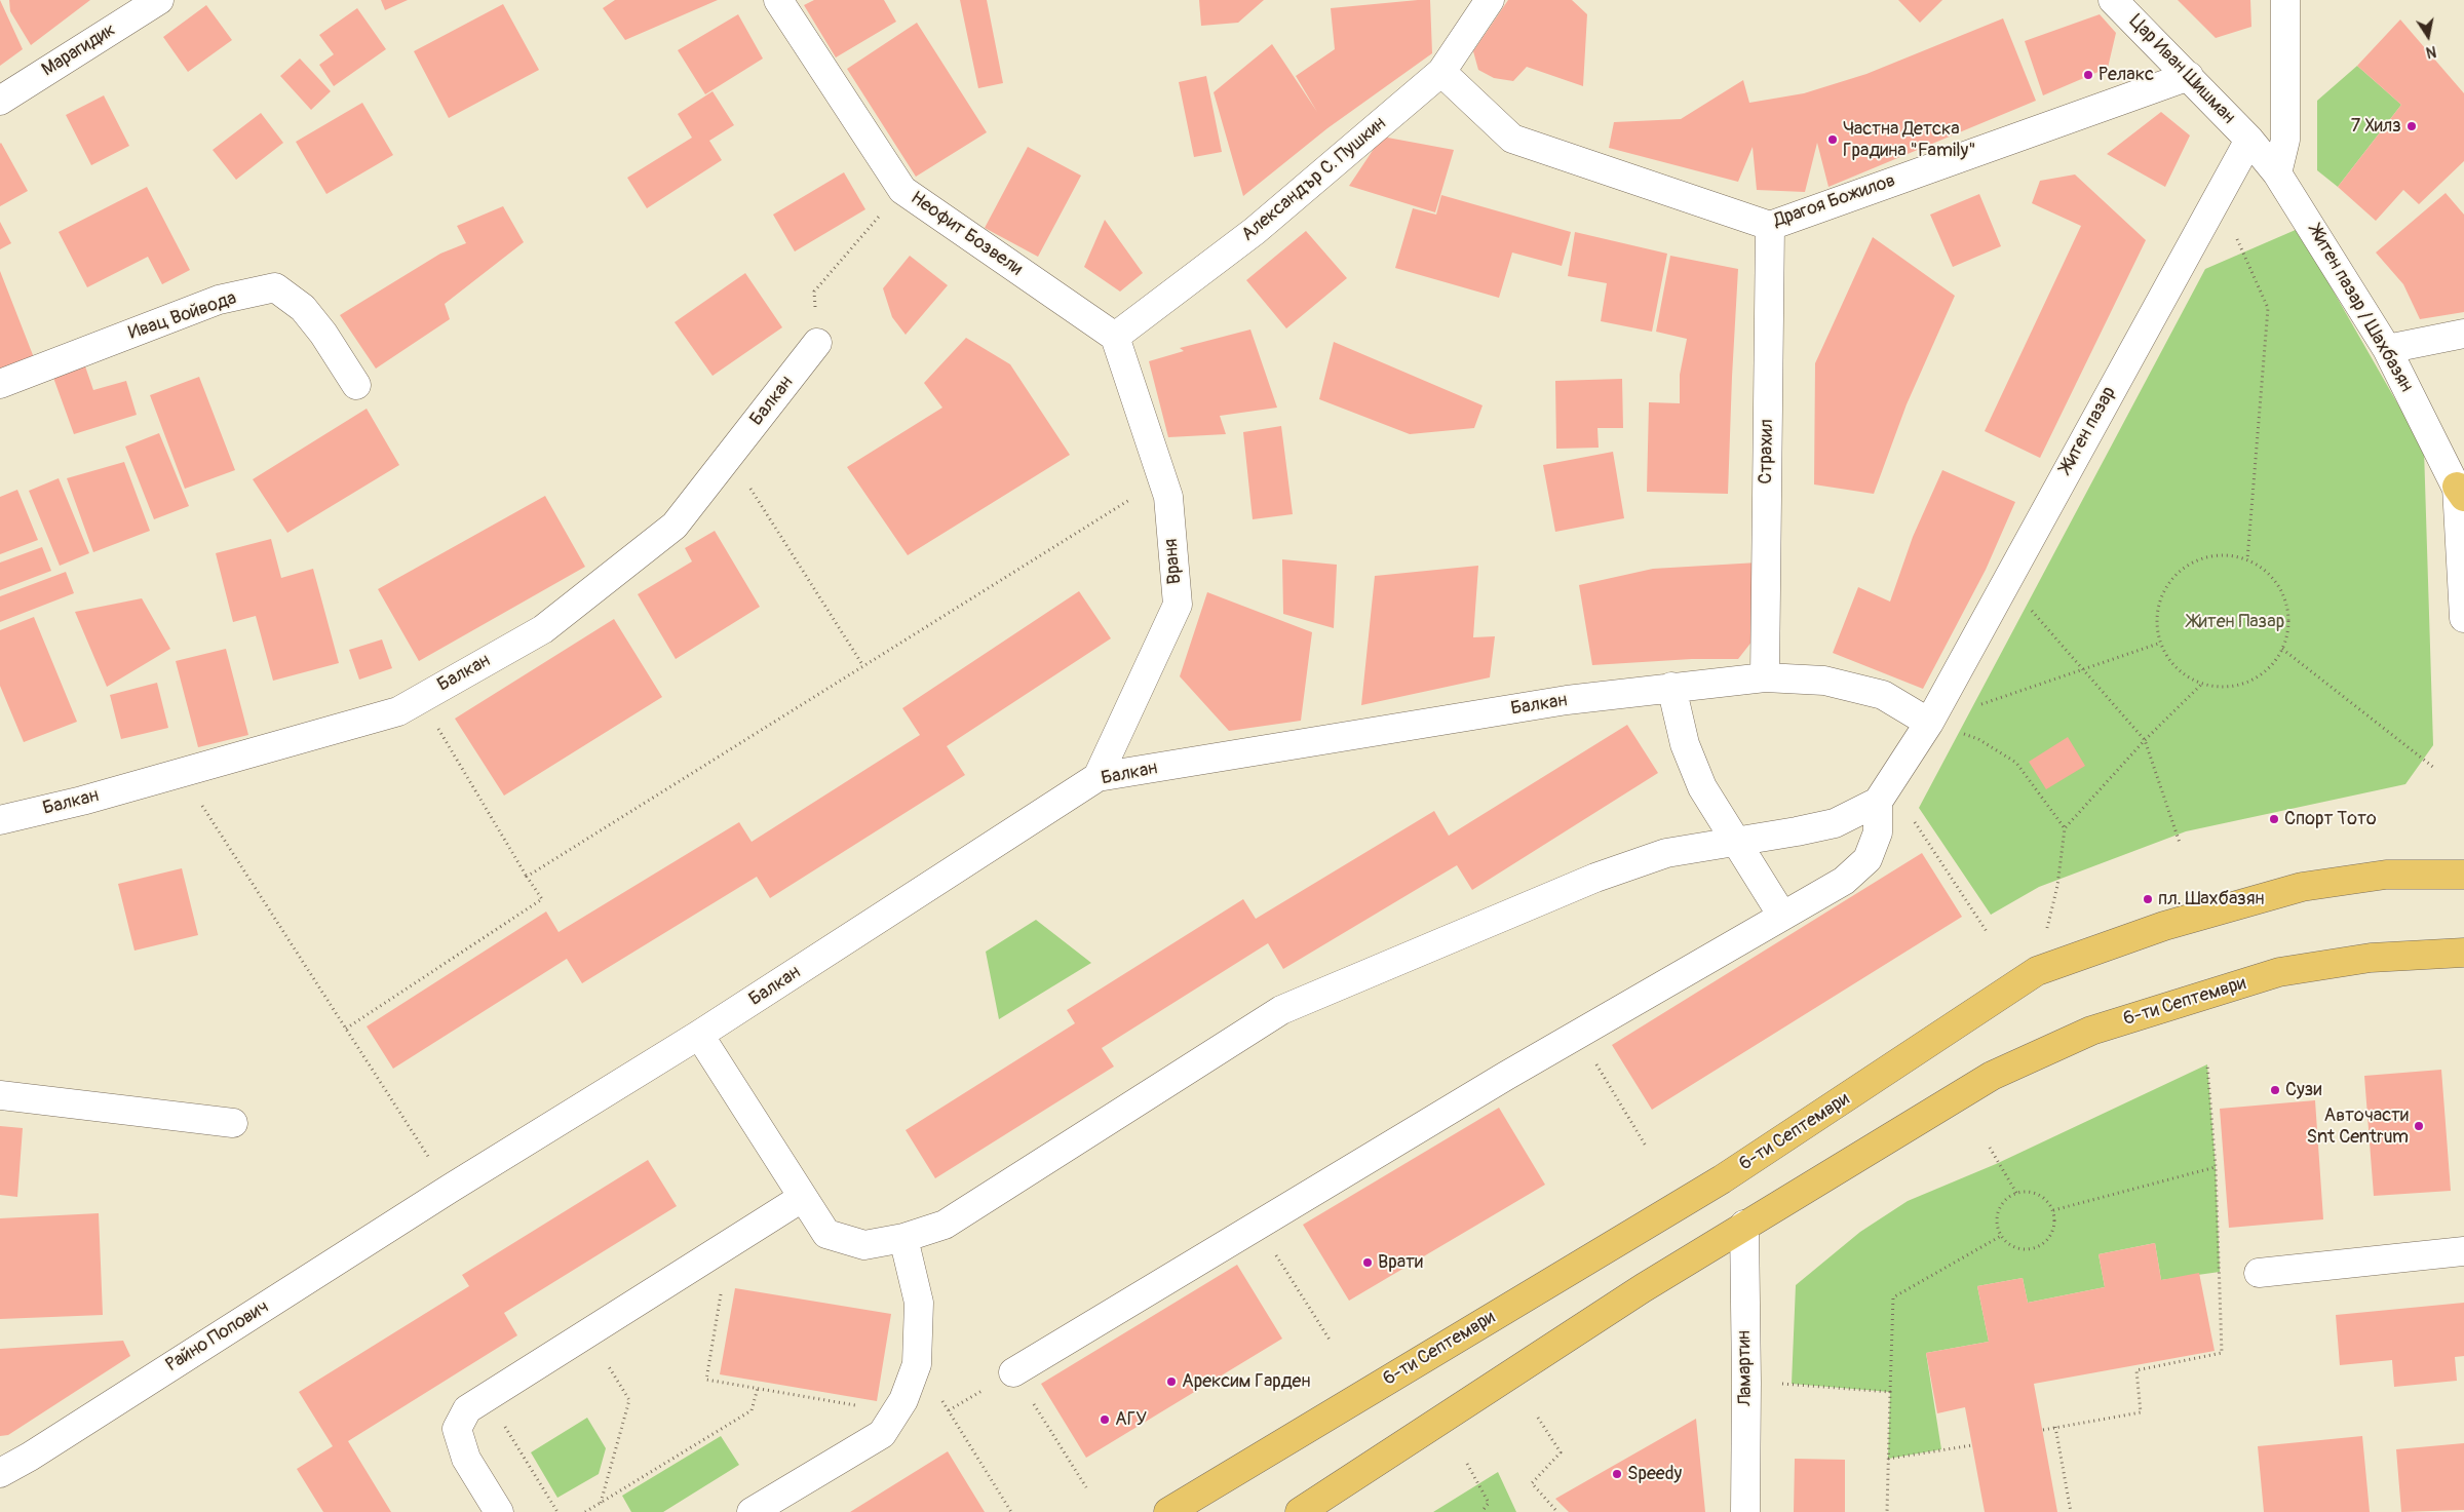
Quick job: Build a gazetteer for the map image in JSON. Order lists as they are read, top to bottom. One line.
{"streets":{"main road":["6-ти Септември"],"street":["Марагидик","Цар Иван Шишман","Александър С. Пушкин","Драгоя Божилов","Неофит Бозвели","Житен пазар / Шахбазян","Ивац Войвода","Балкан","Житен пазар","Страхил","Враня","Райно Попович","Ламартин"]},"crossings":[["Цар Иван Шишман","Драгоя Божилов"],["Цар Иван Шишман","Житен пазар / Шахбазян"],["Цар Иван Шишман","Житен пазар"],["Александър С. Пушкин","Драгоя Божилов"],["Александър С. Пушкин","Неофит Бозвели"],["Александър С. Пушкин","Враня"],["Драгоя Божилов","Страхил"],["Неофит Бозвели","Враня"],["Житен пазар / Шахбазян","Житен пазар"],["Балкан","Житен пазар"],["Балкан","Страхил"],["Балкан","Враня"],["Балкан","Райно Попович"],["6-ти Септември","Ламартин"]],"parks":["Житен Пазар"],"places":["Релакс","7 Хилз","Частна Детска Градина \"Family\"","Спорт Тото","пл. Шахбазян","Сузи","Авточасти Snt Centrum","Врати","Арексим Гарден","АГУ","Speedy"],"north":"bottom"}
